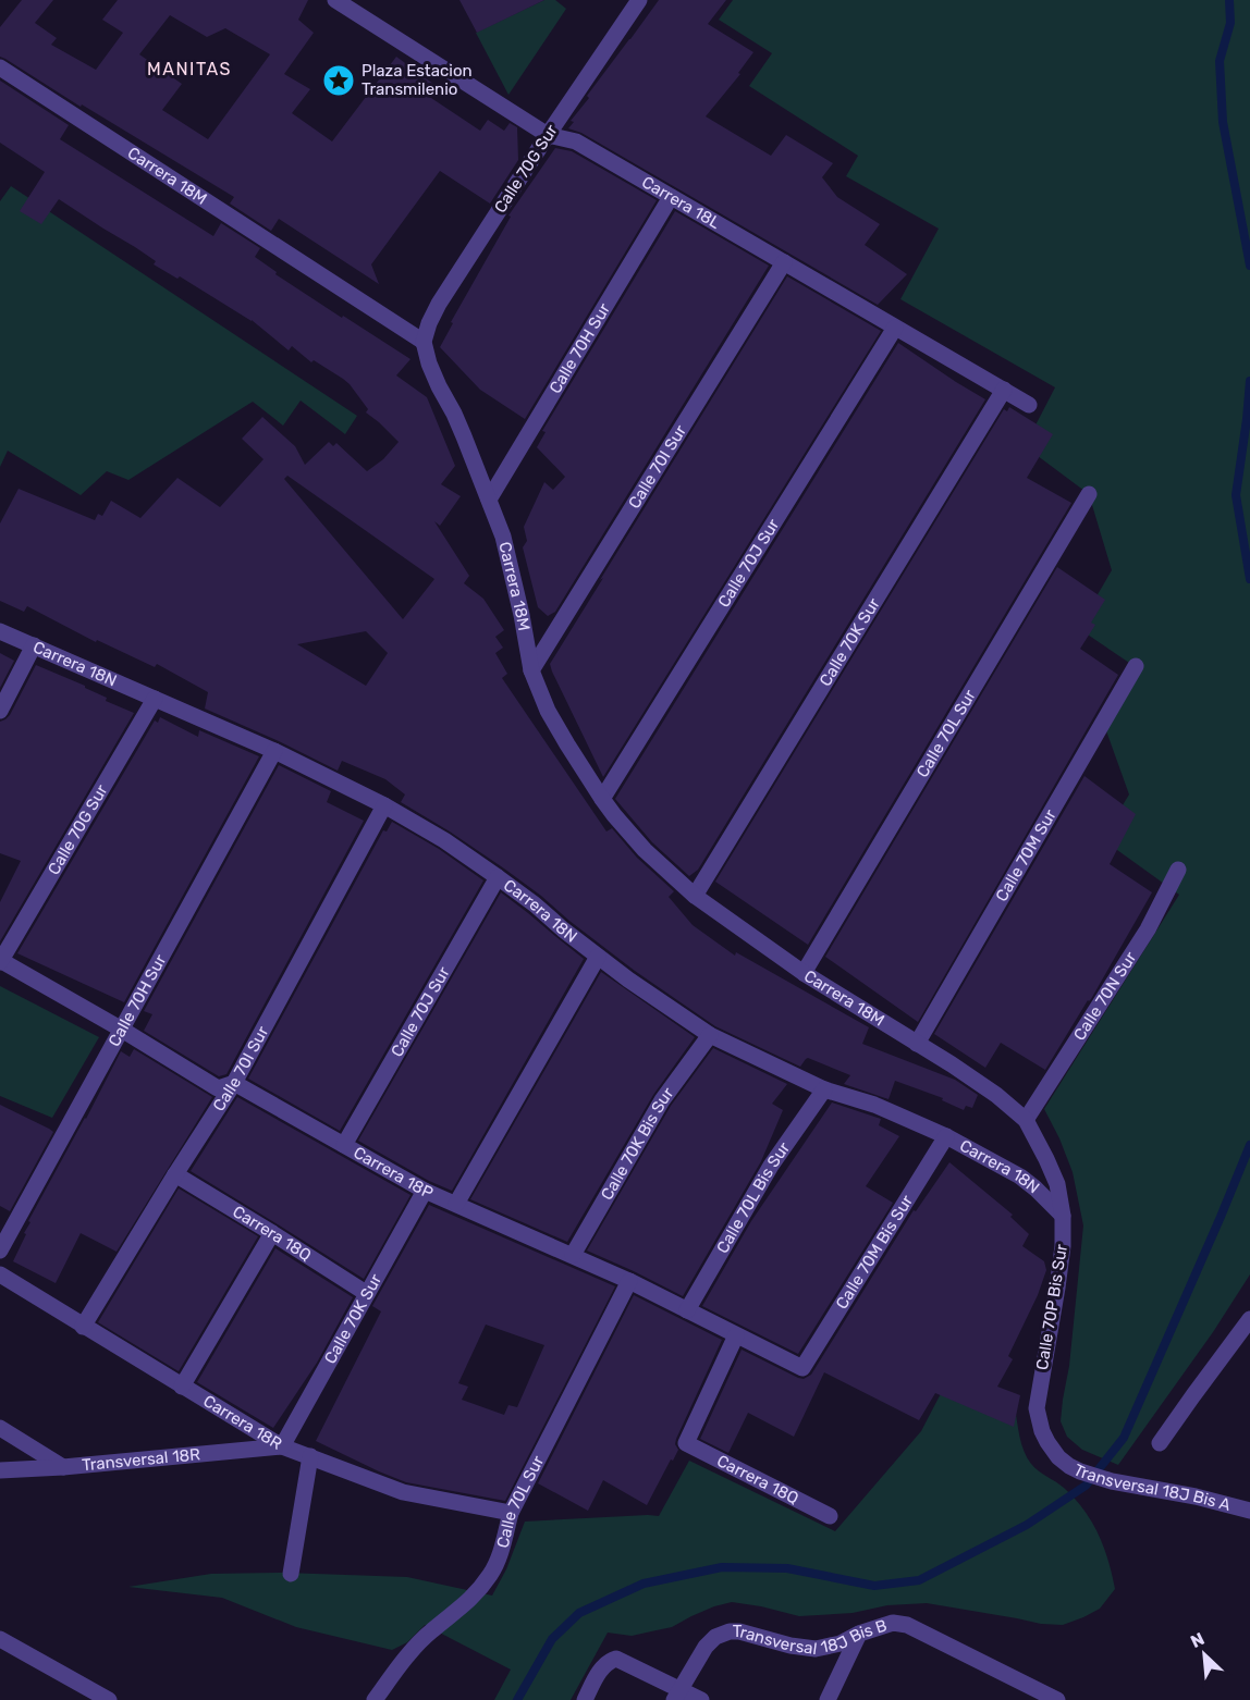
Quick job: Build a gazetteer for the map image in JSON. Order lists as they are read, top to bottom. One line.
{"streets":{"street":["Calle 70G Sur","Carrera 18M","Carrera 18L","Calle 70H Sur","Calle 70I Sur","Calle 70J Sur","Calle 70K Sur","Carrera 18N","Calle 70L Sur","Calle 70M Sur","Calle 70N Sur","Calle 70K Bis Sur","Carrera 18P","Calle 70L Bis Sur","Carrera 18Q","Calle 70M Bis Sur","Calle 70P Bis Sur","Carrera 18R","Transversal 18R","Transversal 18J Bis A","Transversal 18J Bis B"]},"crossings":[["Calle 70G Sur","Carrera 18M"],["Calle 70G Sur","Carrera 18L"],["Calle 70G Sur","Carrera 18N"],["Calle 70G Sur","Carrera 18P"],["Carrera 18M","Calle 70H Sur"],["Carrera 18M","Calle 70I Sur"],["Carrera 18M","Calle 70J Sur"],["Carrera 18M","Calle 70K Sur"],["Carrera 18M","Calle 70L Sur"],["Carrera 18M","Calle 70M Sur"],["Carrera 18M","Calle 70N Sur"],["Carrera 18M","Calle 70P Bis Sur"],["Carrera 18L","Calle 70H Sur"],["Carrera 18L","Calle 70I Sur"],["Carrera 18L","Calle 70J Sur"],["Carrera 18L","Calle 70K Sur"],["Calle 70H Sur","Carrera 18N"],["Calle 70H Sur","Carrera 18P"],["Calle 70I Sur","Carrera 18N"],["Calle 70I Sur","Carrera 18P"],["Calle 70I Sur","Carrera 18Q"],["Calle 70I Sur","Carrera 18R"],["Calle 70J Sur","Carrera 18N"],["Calle 70J Sur","Carrera 18P"],["Calle 70K Sur","Carrera 18P"],["Calle 70K Sur","Carrera 18Q"],["Calle 70K Sur","Carrera 18R"],["Calle 70K Sur","Transversal 18R"],["Carrera 18N","Calle 70K Bis Sur"],["Carrera 18N","Calle 70L Bis Sur"],["Carrera 18N","Calle 70M Bis Sur"],["Carrera 18N","Calle 70P Bis Sur"],["Calle 70L Sur","Carrera 18P"],["Calle 70L Sur","Carrera 18R"],["Calle 70N Sur","Calle 70P Bis Sur"],["Calle 70K Bis Sur","Carrera 18P"],["Carrera 18P","Calle 70L Bis Sur"],["Carrera 18P","Carrera 18Q"],["Carrera 18P","Calle 70M Bis Sur"],["Calle 70P Bis Sur","Transversal 18J Bis A"],["Carrera 18R","Transversal 18R"]],"districts":["MANITAS"],"places":{"place":["Plaza Estacion Transmilenio"]},"north":"top left"}
